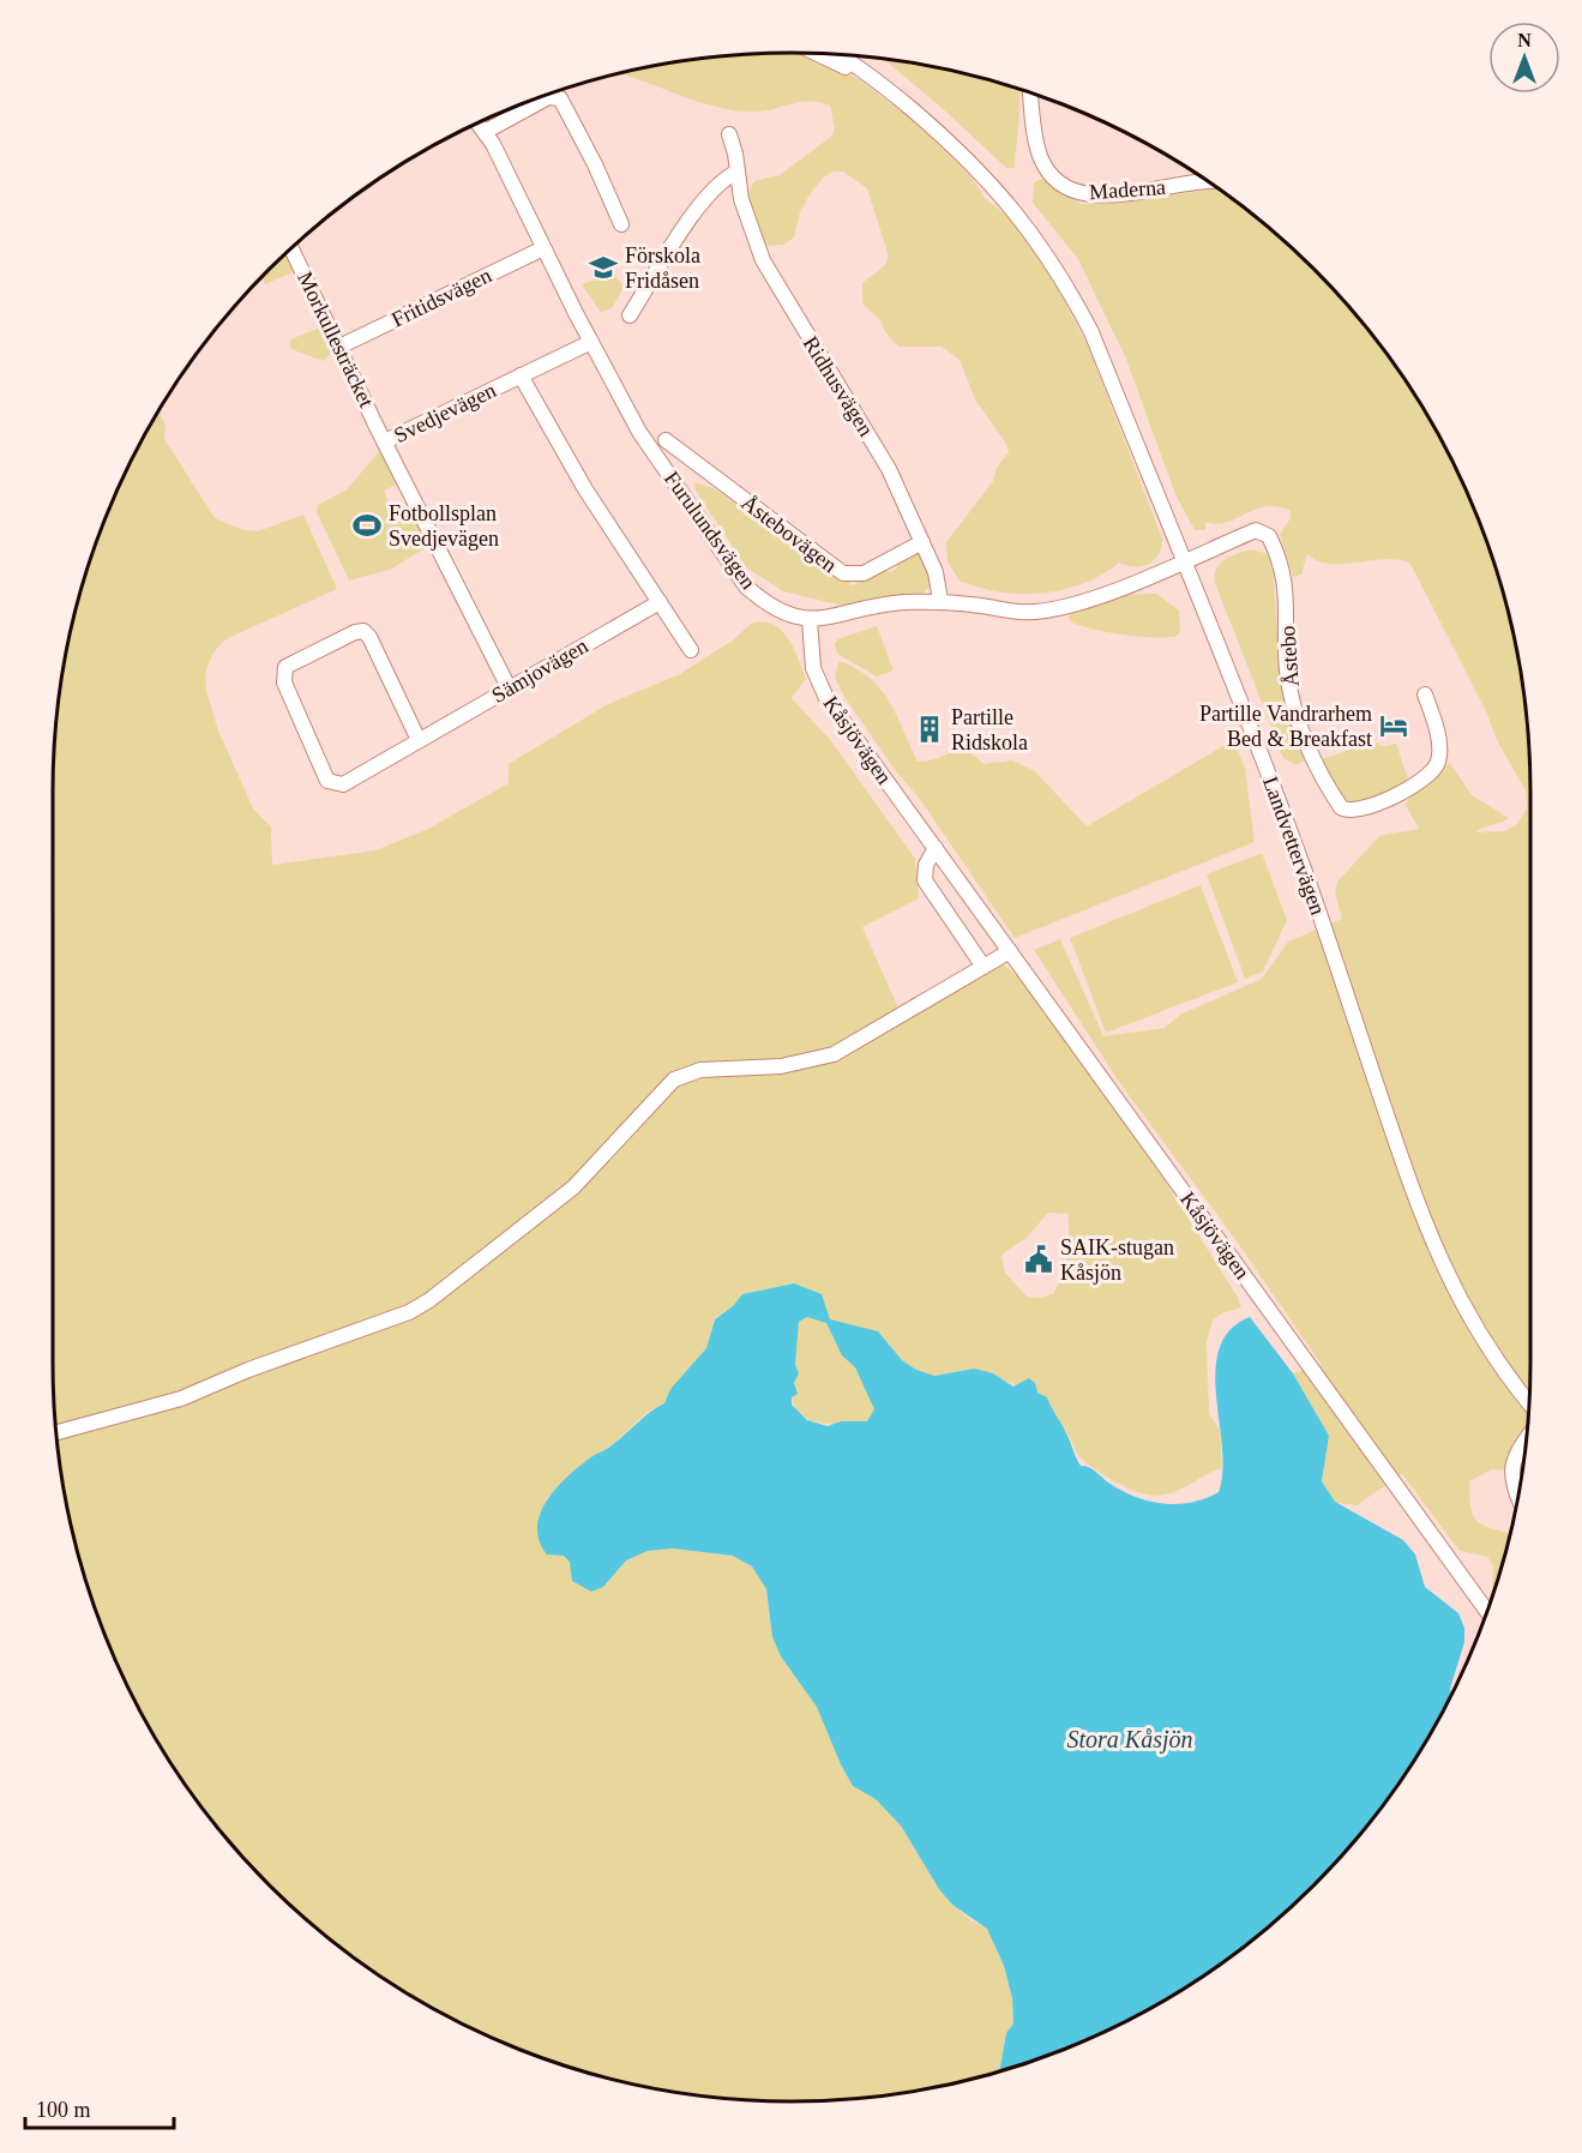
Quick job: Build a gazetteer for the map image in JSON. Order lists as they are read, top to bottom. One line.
{"streets":{"street":["Maderna","Fritidsvägen","Morkullesträcket","Ridhusvägen","Svedjevägen","Furulundsvägen","Åstebovägen","Åstebo","Sämjovägen","Kåsjövägen","Landvettervägen"]},"crossings":[["Fritidsvägen","Morkullesträcket"],["Fritidsvägen","Furulundsvägen"],["Morkullesträcket","Svedjevägen"],["Ridhusvägen","Furulundsvägen"],["Ridhusvägen","Åstebovägen"],["Svedjevägen","Furulundsvägen"],["Svedjevägen","Sämjovägen"],["Furulundsvägen","Åstebo"],["Furulundsvägen","Kåsjövägen"],["Furulundsvägen","Landvettervägen"],["Åstebo","Landvettervägen"]],"water":["Stora Kåsjön"],"places":{"school or university":["Förskola Fridåsen"],"sports":["Fotbollsplan Svedjevägen"],"hotel":["Partille Vandrarhem Bed & Breakfast"],"building":["Partille Ridskola"],"public building":["SAIK-stugan Kåsjön"]},"scale_bar":"100 m","north":"top"}
